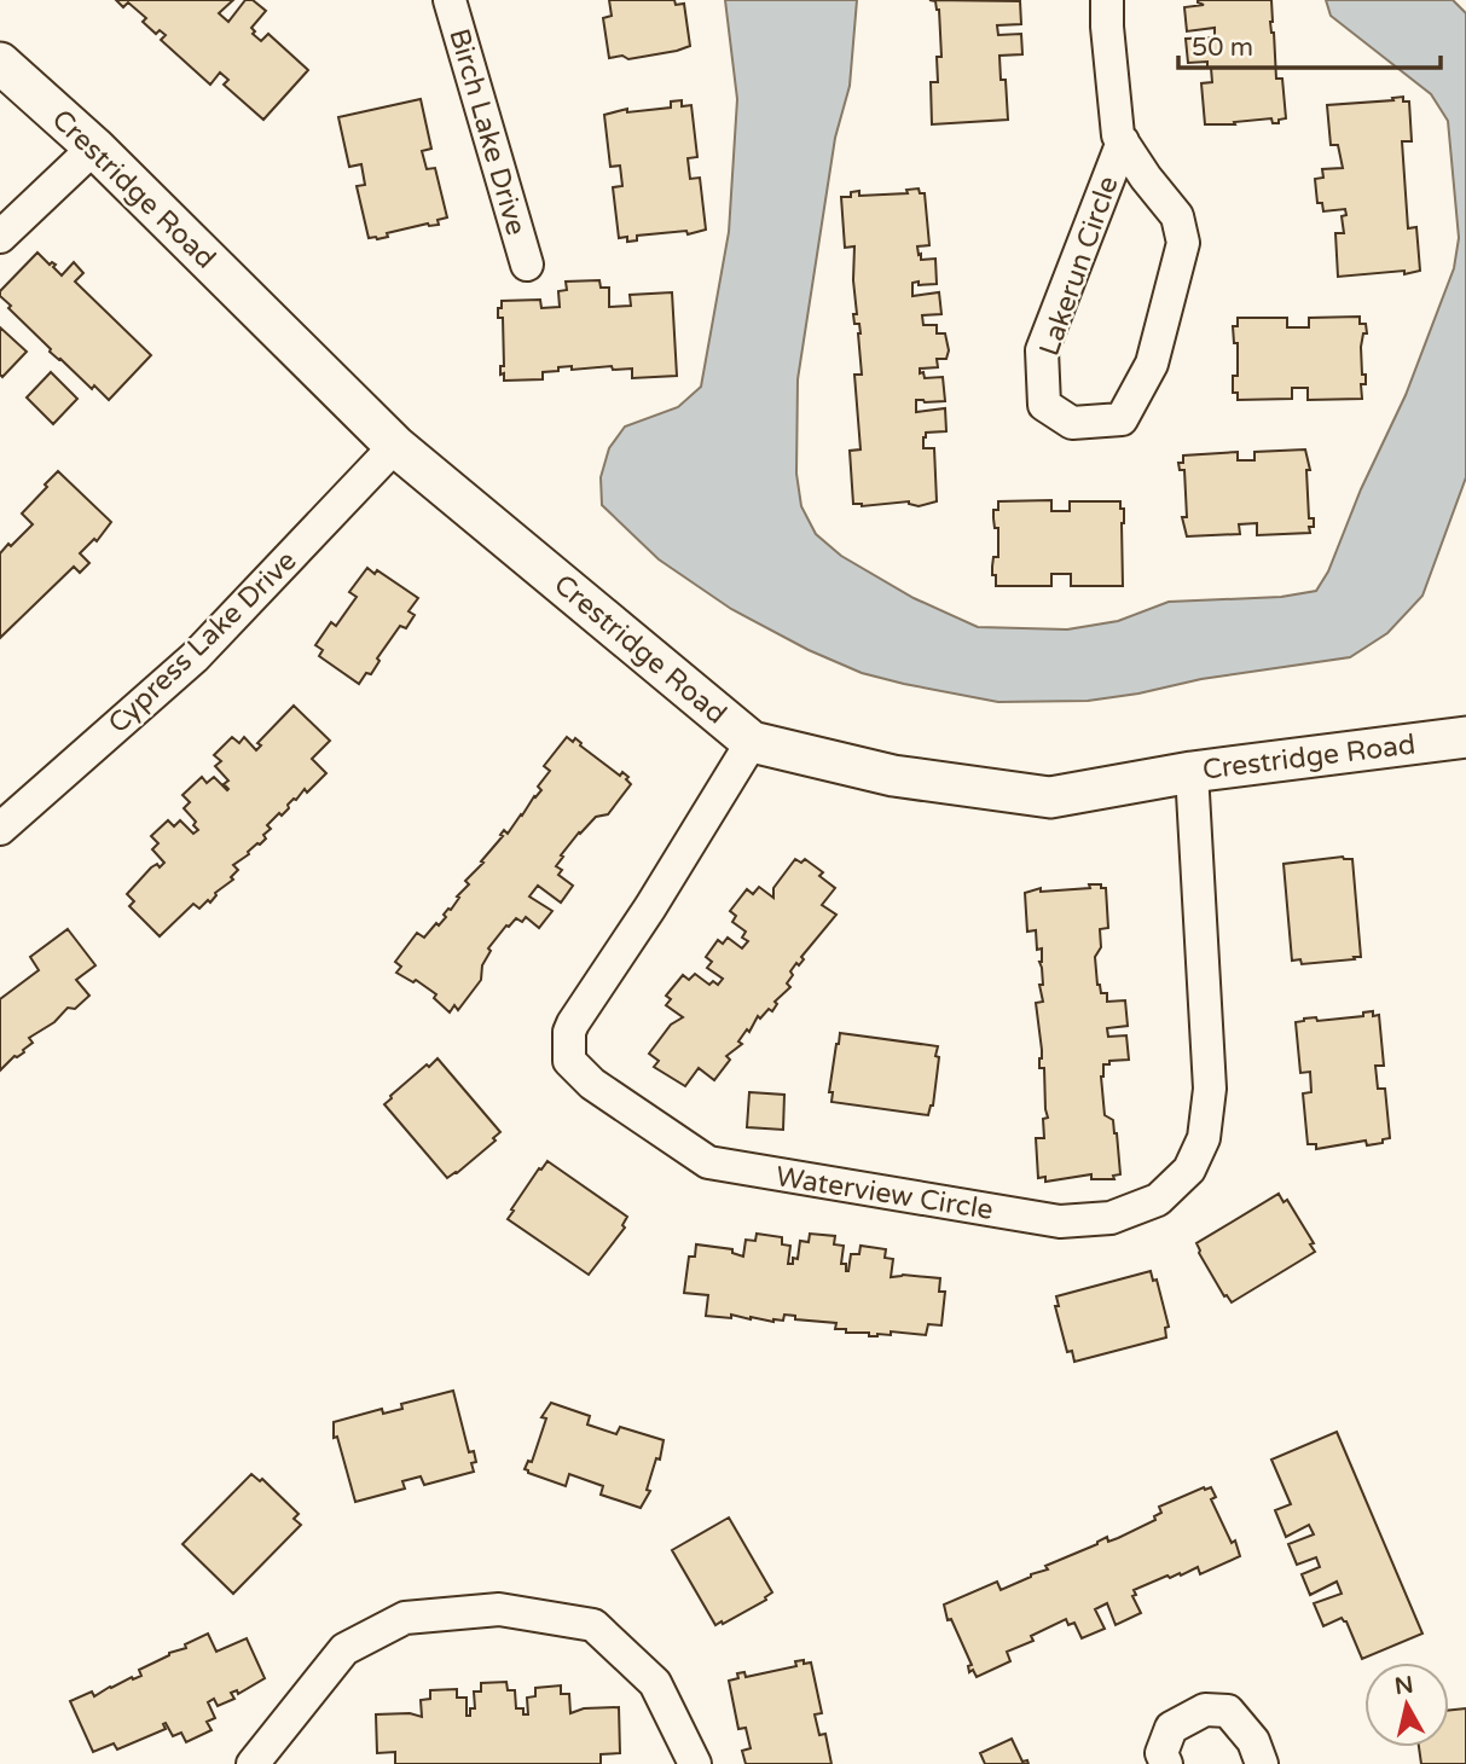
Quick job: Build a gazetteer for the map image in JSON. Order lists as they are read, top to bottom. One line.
{"streets":{"street":["Birch Lake Drive","Crestridge Road","Lakerun Circle","Cypress Lake Drive","Waterview Circle"]},"crossings":[["Crestridge Road","Cypress Lake Drive"],["Crestridge Road","Waterview Circle"]],"scale_bar":"50 m","north":"top"}
